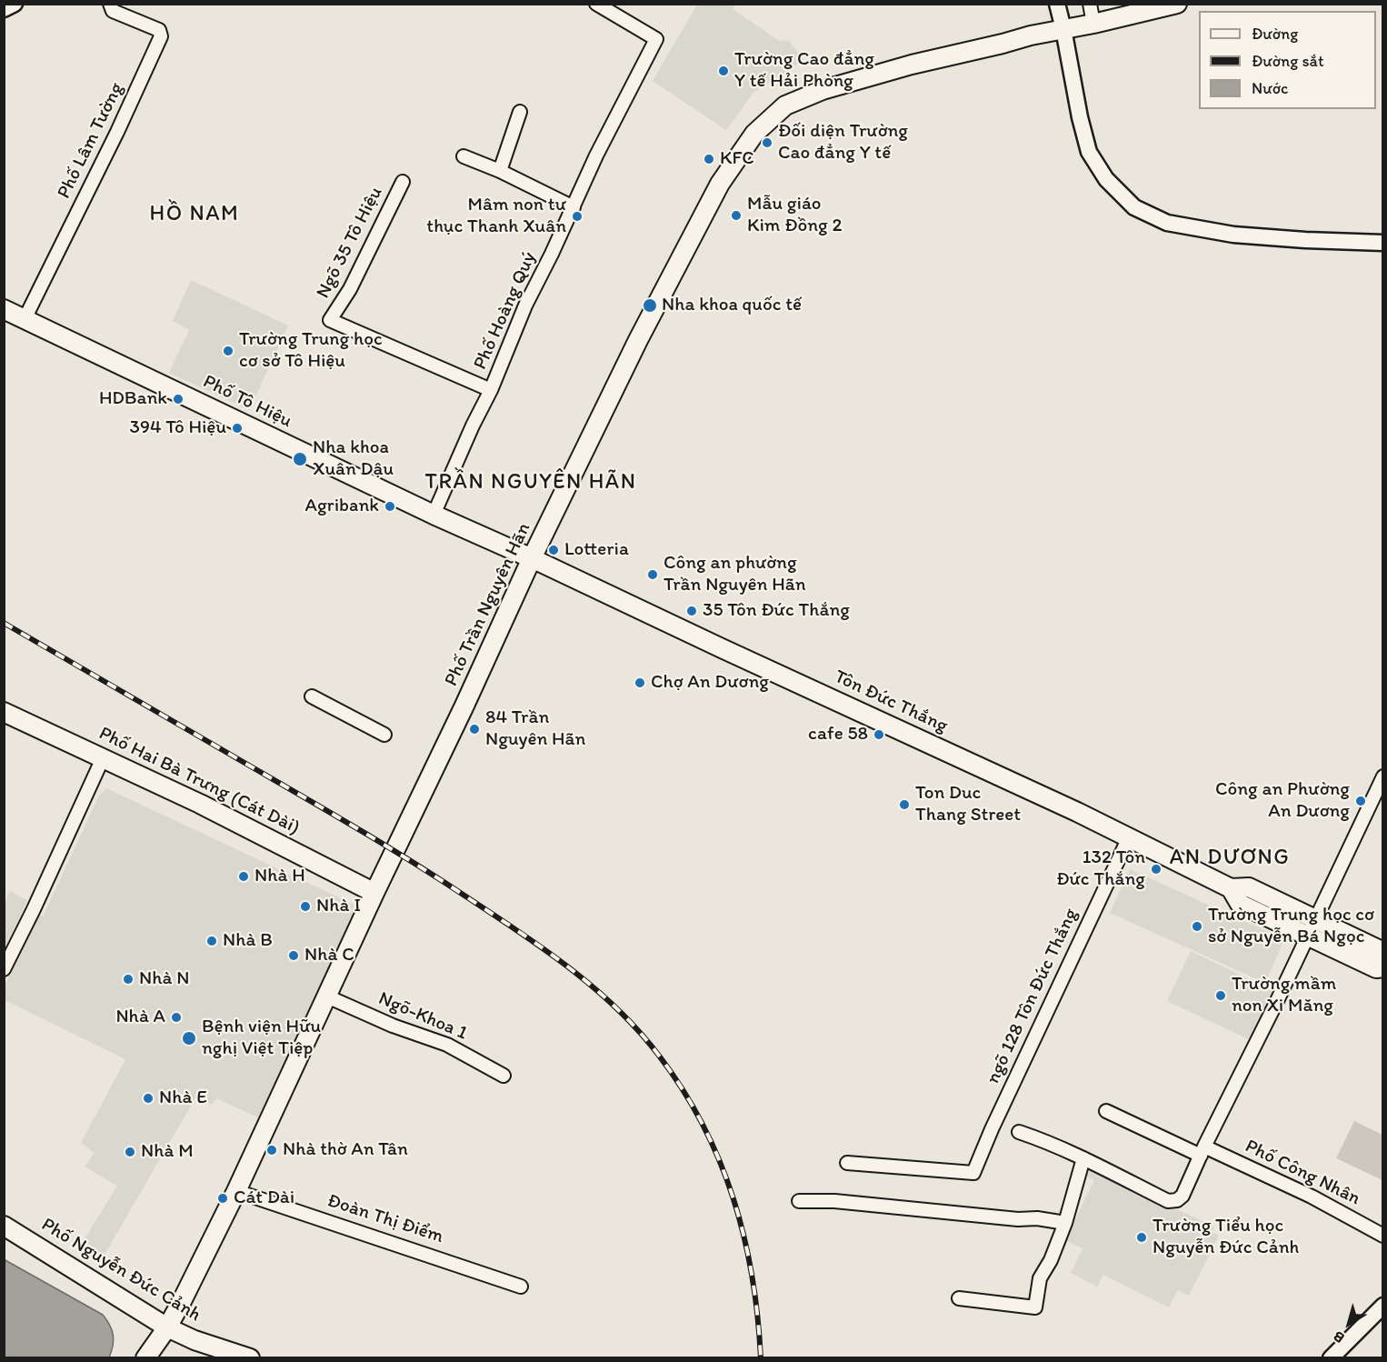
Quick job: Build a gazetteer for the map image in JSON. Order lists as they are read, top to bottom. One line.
{"streets":{"main road":["Phố Tô Hiệu","Phố Trần Nguyên Hãn","Tôn Đức Thắng","Phố Hai Bà Trưng (Cát Dài)","Phố Nguyễn Đức Cảnh"],"street":["Phố Lâm Tường","Ngõ 35 Tô Hiệu","Phố Hoàng Quý","ngõ 128 Tôn Đức Thắng","Ngõ-Khoa 1","Phố Công Nhân","Đoàn Thị Điểm"]},"crossings":[["Phố Lâm Tường","Phố Tô Hiệu"],["Ngõ 35 Tô Hiệu","Phố Hoàng Quý"],["Phố Hoàng Quý","Phố Tô Hiệu"],["Phố Tô Hiệu","Phố Trần Nguyên Hãn"],["Phố Tô Hiệu","Tôn Đức Thắng"],["Phố Trần Nguyên Hãn","Tôn Đức Thắng"],["Phố Trần Nguyên Hãn","Phố Hai Bà Trưng (Cát Dài)"],["Phố Trần Nguyên Hãn","Ngõ-Khoa 1"],["Phố Trần Nguyên Hãn","Đoàn Thị Điểm"],["Phố Trần Nguyên Hãn","Phố Nguyễn Đức Cảnh"],["Tôn Đức Thắng","ngõ 128 Tôn Đức Thắng"]],"districts":["HỒ NAM","TRẦN NGUYÊN HÃN","AN DƯƠNG"],"places":["Trường Cao đẳng Y tế Hải Phòng","Đối diện Trường Cao đẳng Y tế","KFC","Mẫu giáo Kim Đồng 2","Mâm non tư thục Thanh Xuân","Nha khoa quốc tế","Trường Trung học cơ sở Tô Hiệu","HDBank","394 Tô Hiệu","Nha khoa Xuân Dậu","Agribank","Lotteria","Công an phường Trần Nguyên Hãn","35 Tôn Đức Thắng","Chợ An Dương","84 Trần Nguyên Hãn","cafe 58","Công an Phường An Dương","Ton Duc Thang Street","132 Tôn Đức Thắng","Nhà H","Nhà I","Trường Trung học cơ sở Nguyễn Bá Ngọc","Nhà B","Nhà C","Nhà N","Trường mầm non Xi Măng","Nhà A","Bệnh viện Hữu nghị Việt Tiệp","Nhà E","Nhà thờ An Tân","Nhà M","Cát Dài","Trường Tiểu học Nguyễn Đức Cảnh"],"legend":["Đường","Đường sắt","Nước"],"north":"bottom left"}
